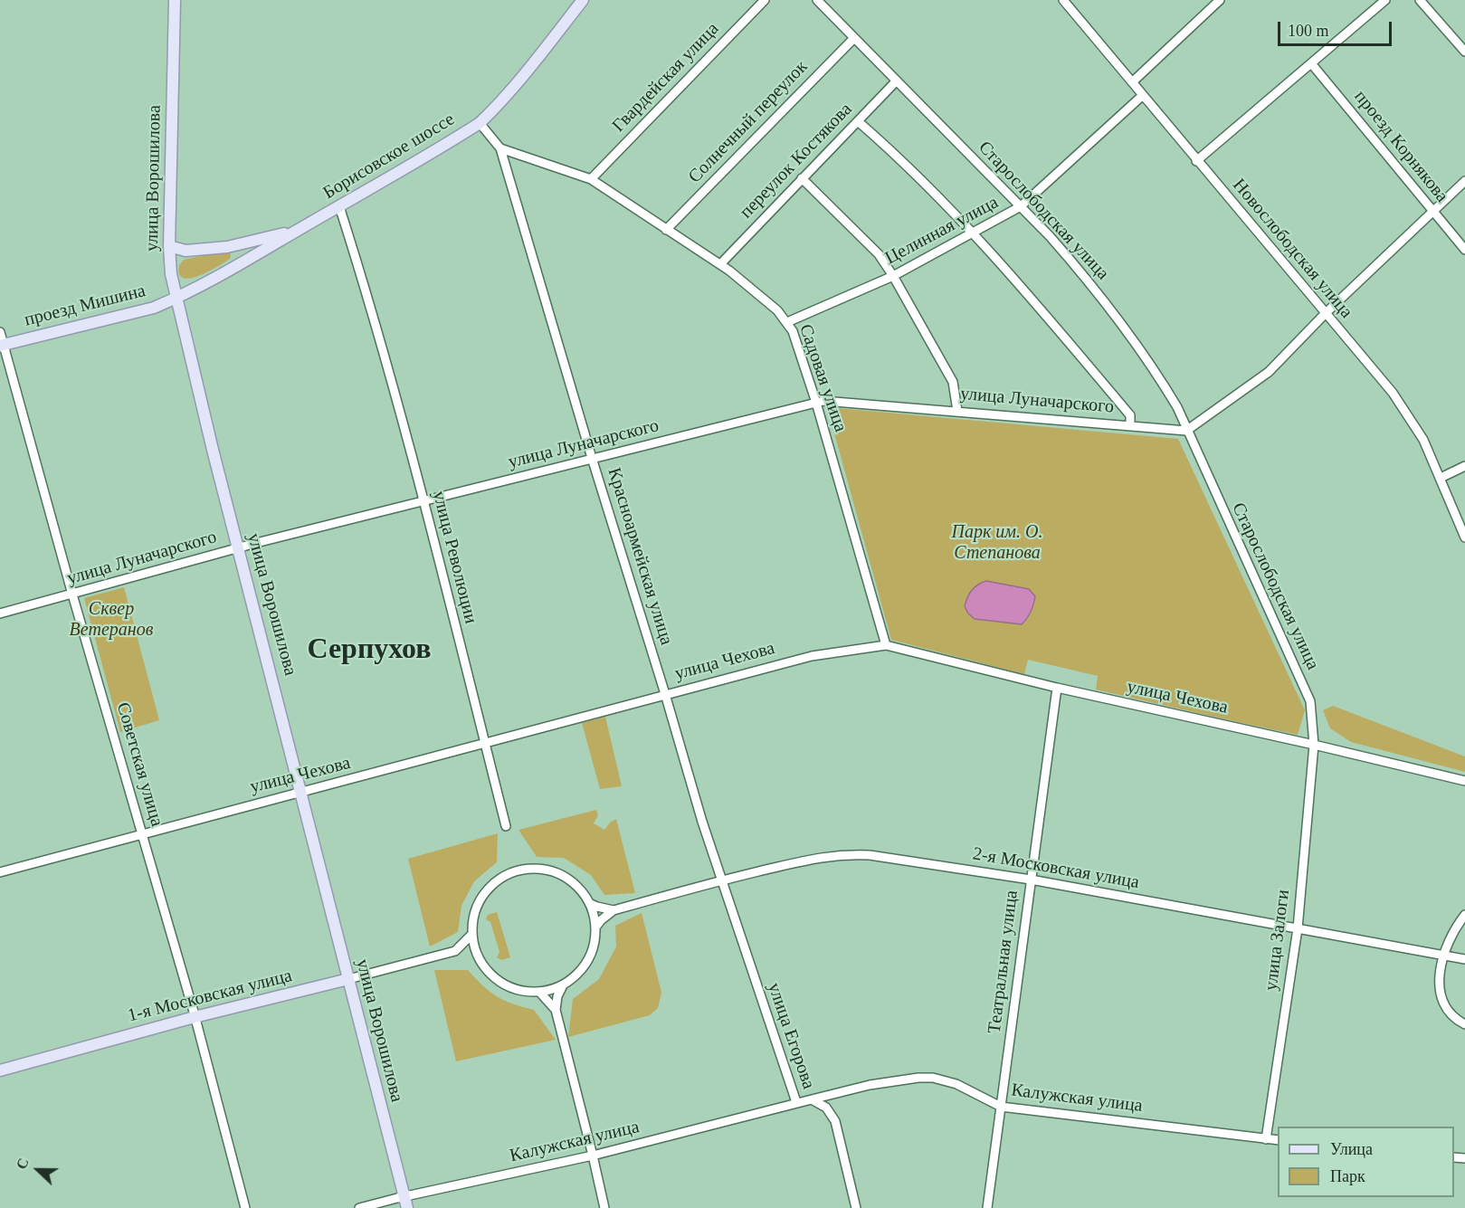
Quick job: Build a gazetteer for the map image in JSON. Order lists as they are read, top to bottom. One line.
{"streets":{"main road":["Борисовское шоссе","улица Ворошилова","проезд Мишина","1-я Московская улица"],"street":["Гвардейская улица","Солнечный переулок","проезд Корнякова","переулок Костякова","Старослободская улица","Целинная улица","Новослободская улица","Садовая улица","улица Луначарского","Красноармейская улица","улица Революции","улица Чехова","Советская улица","2-я Московская улица","улица Залоги","Театральная улица","улица Егорова","Калужская улица"]},"crossings":[["Гвардейская улица","Садовая улица"],["Солнечный переулок","Старослободская улица"],["Солнечный переулок","Садовая улица"],["Борисовское шоссе","улица Ворошилова"],["Борисовское шоссе","проезд Мишина"],["Борисовское шоссе","улица Революции"],["переулок Костякова","Старослободская улица"],["переулок Костякова","Садовая улица"],["улица Ворошилова","проезд Мишина"],["улица Ворошилова","улица Луначарского"],["улица Ворошилова","улица Чехова"],["улица Ворошилова","1-я Московская улица"],["улица Ворошилова","Калужская улица"],["Старослободская улица","Целинная улица"],["Старослободская улица","улица Луначарского"],["Старослободская улица","улица Чехова"],["Старослободская улица","улица Залоги"],["Целинная улица","Новослободская улица"],["Целинная улица","Садовая улица"],["проезд Мишина","Советская улица"],["Садовая улица","улица Луначарского"],["Садовая улица","Красноармейская улица"],["Садовая улица","улица Чехова"],["улица Луначарского","Красноармейская улица"],["улица Луначарского","улица Революции"],["улица Луначарского","Советская улица"],["Красноармейская улица","улица Чехова"],["Красноармейская улица","2-я Московская улица"],["Красноармейская улица","улица Егорова"],["улица Революции","улица Чехова"],["улица Чехова","Советская улица"],["улица Чехова","улица Залоги"],["улица Чехова","Театральная улица"],["Советская улица","1-я Московская улица"],["2-я Московская улица","улица Залоги"],["2-я Московская улица","Театральная улица"],["2-я Московская улица","улица Егорова"],["улица Залоги","Калужская улица"],["Театральная улица","Калужская улица"],["улица Егорова","Калужская улица"]],"districts":["Серпухов"],"parks":["Парк им. О. Степанова","Сквер Ветеранов"],"legend":["Улица","Парк"],"scale_bar":"100 m","north":"left"}
